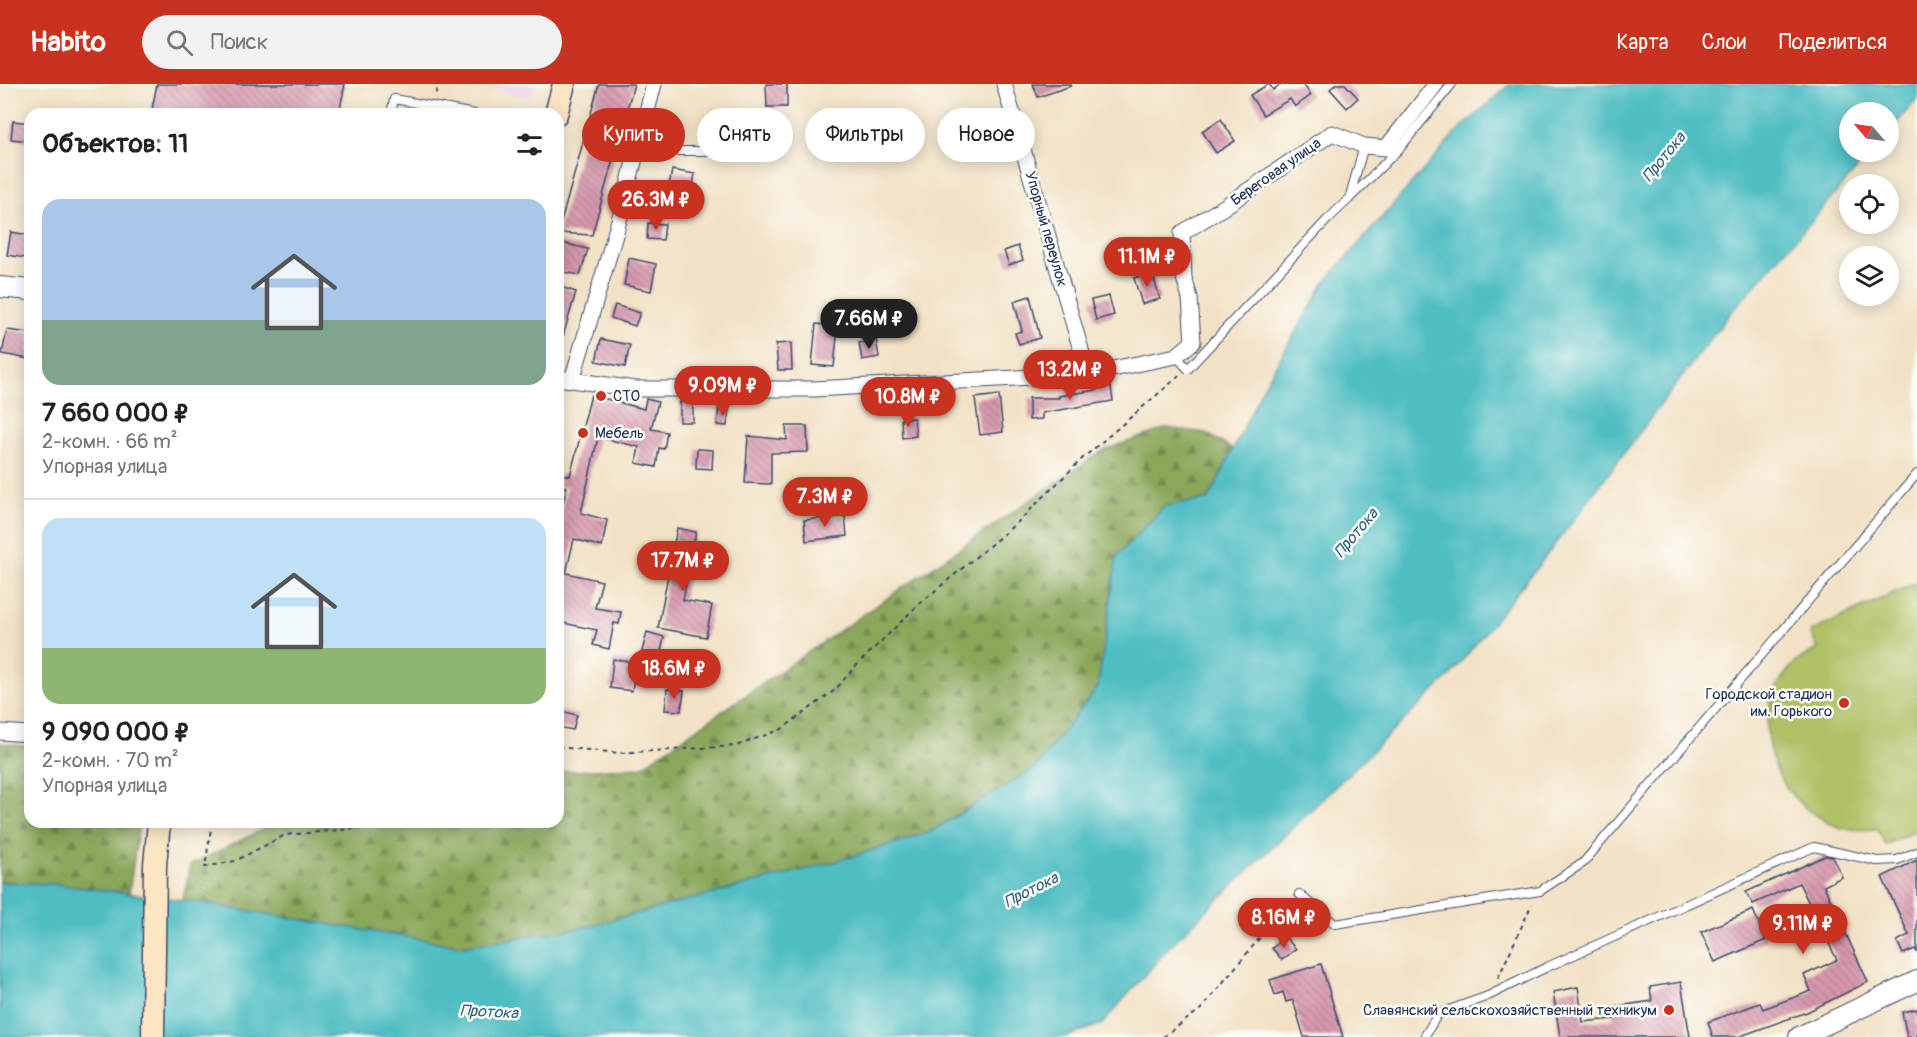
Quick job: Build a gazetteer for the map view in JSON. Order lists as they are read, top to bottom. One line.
{"streets":{"street":["Береговая улица","Упорный переулок"]},"water":["Протока"],"places":["СТО","Мебель","Городской cтадион им. Горького","Славянский сельскохозяйственный техникум"],"north":"top left","page":{"header":"Habito","search":"Поиск","nav":["Карта","Слои","Поделиться"],"chip":["Купить","Снять","Фильтры","Новое"],"heading":"Объектов: 11","price":["26.3M ₽","11.1M ₽","7.66M ₽","13.2M ₽","9.09M ₽","10.8M ₽","7.3M ₽","17.7M ₽","18.6M ₽","8.16M ₽","9.11M ₽"],"list":[{"name":"7 660 000 ₽","note":"2-комн. · 66 m² · Упорная улица"},{"name":"9 090 000 ₽","note":"2-комн. · 70 m² · Упорная улица"}]}}
